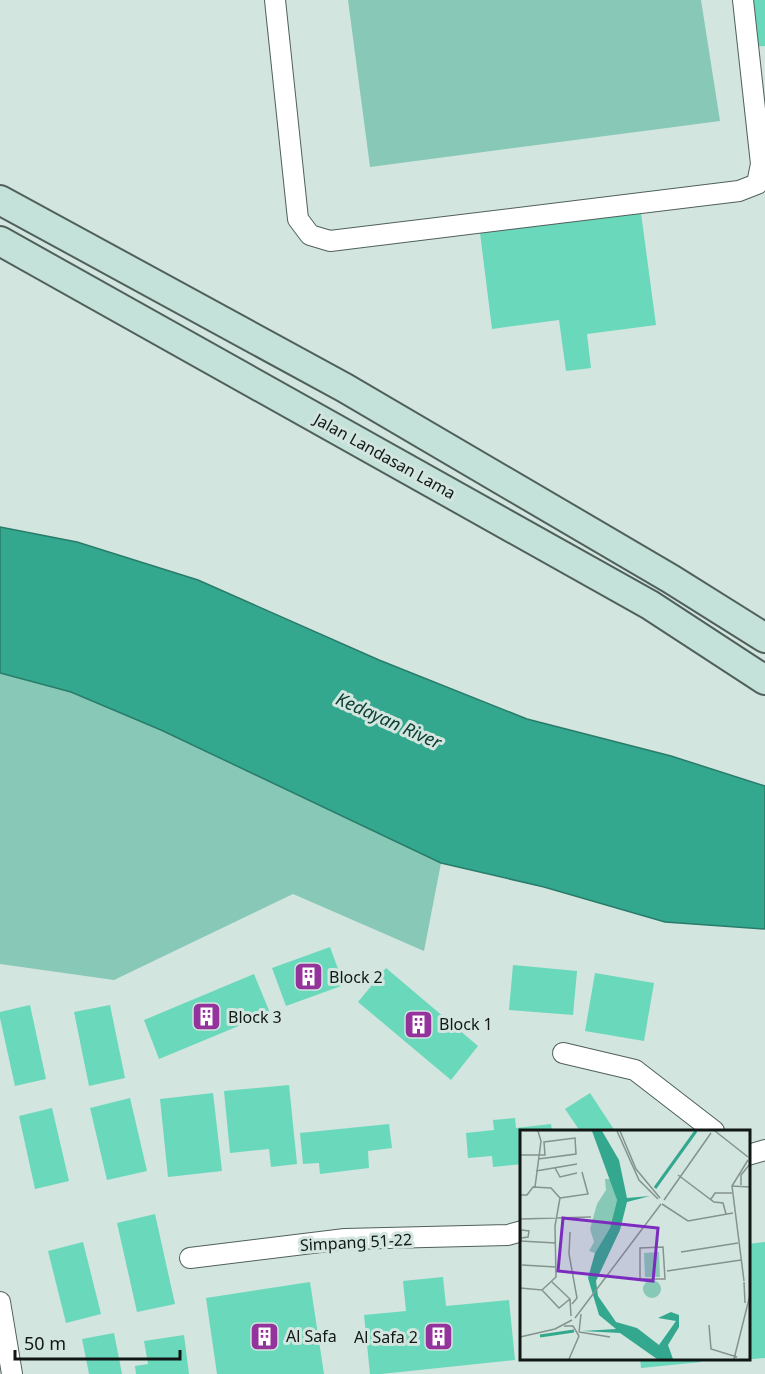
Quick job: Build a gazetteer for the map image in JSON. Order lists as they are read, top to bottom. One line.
{"streets":{"main road":["Jalan Landasan Lama"],"street":["Simpang 51-22"]},"water":["Kedayan River"],"places":{"building":["Block 2","Block 3","Block 1","Al Safa","Al Safa 2"]},"scale_bar":"50 m"}
